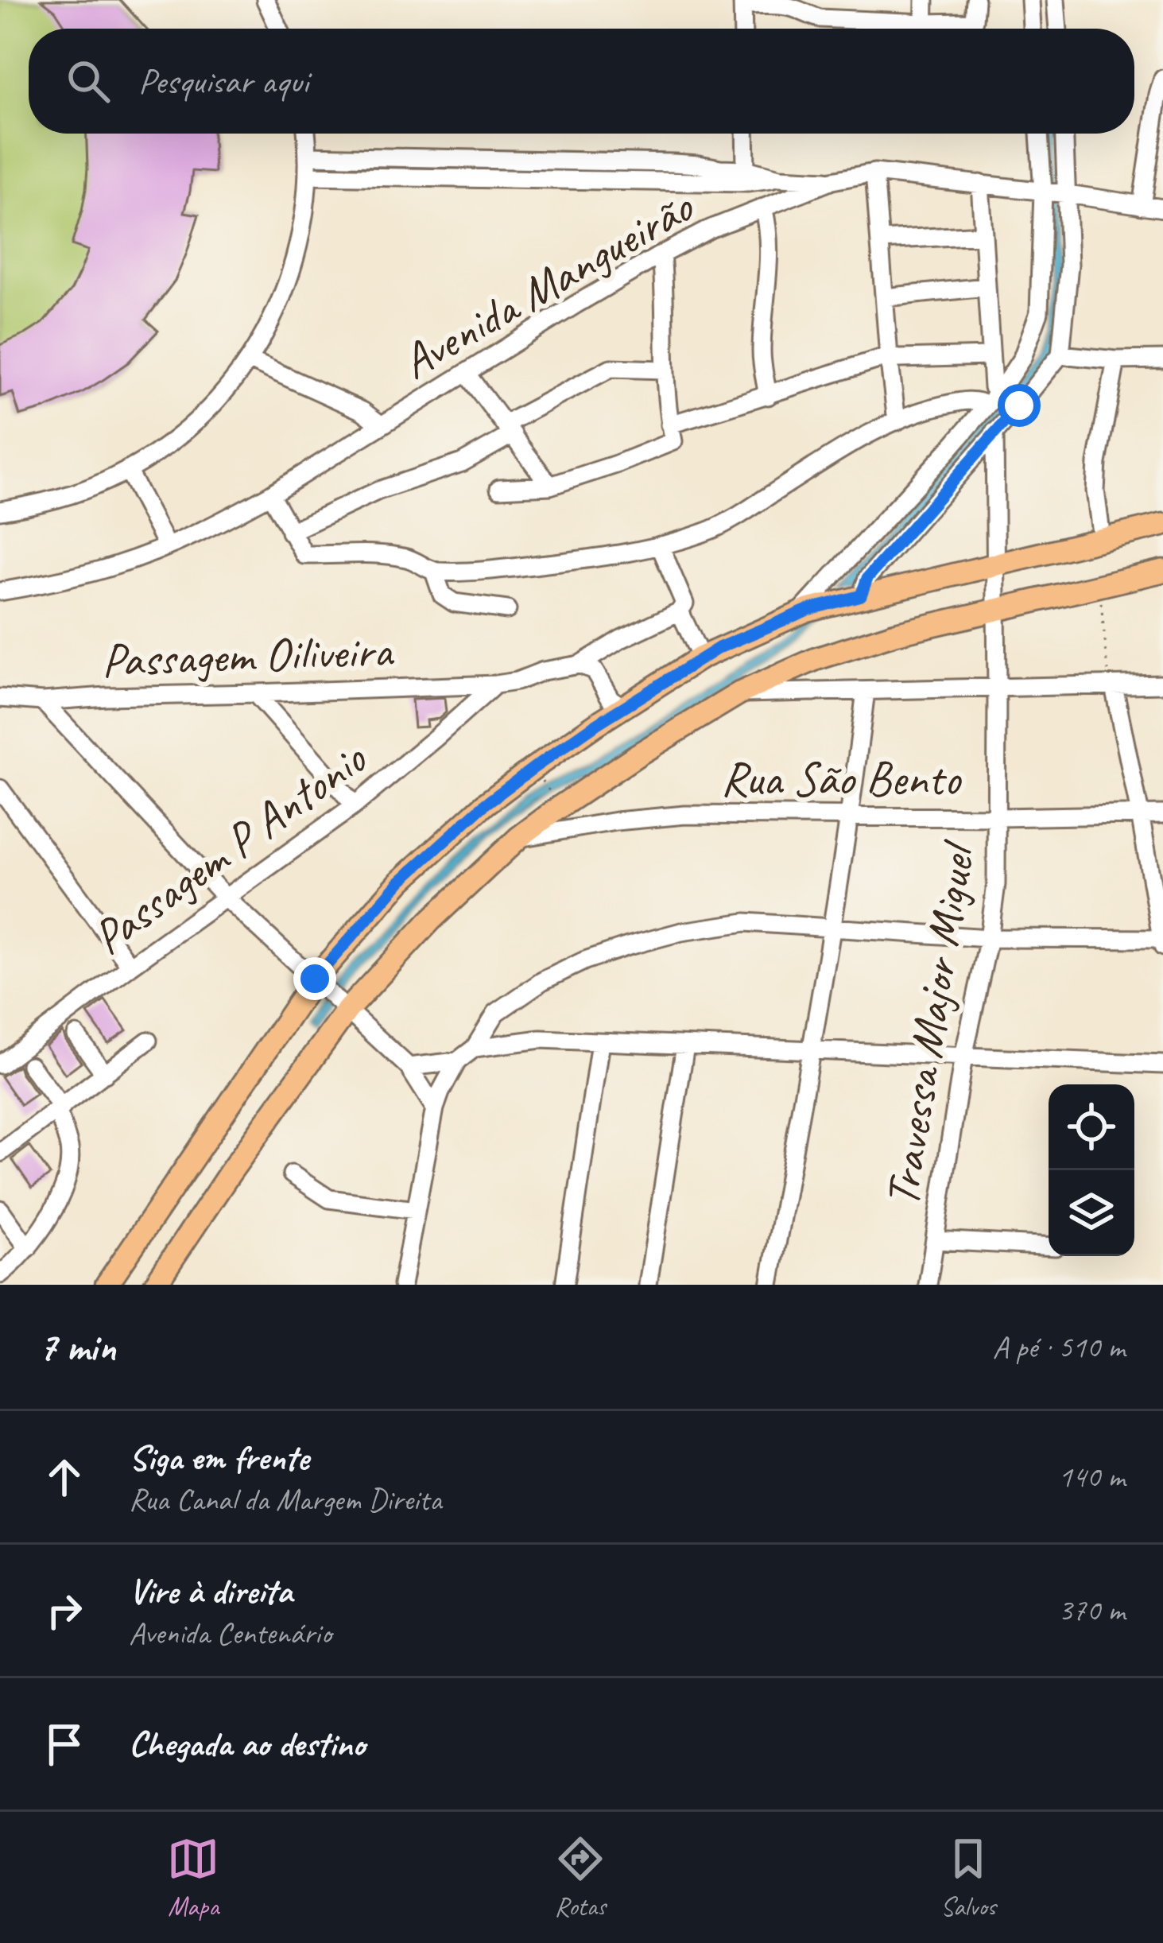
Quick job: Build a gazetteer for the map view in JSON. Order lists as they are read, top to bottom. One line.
{"streets":{"street":["Avenida Mangueirão","Passagem Oiliveira","Rua São Bento","Passagem P Antonio","Travessa Major Miguel"]},"crossings":[["Passagem Oiliveira","Passagem P Antonio"],["Rua São Bento","Travessa Major Miguel"]],"page":{"search":"Pesquisar aqui","heading":["7 min","A pé · 510 m"],"list":[["Siga em frente","Rua Canal da Margem Direita","140 m"],["Vire à direita","Avenida Centenário","370 m"],"Chegada ao destino"],"nav":["Mapa","Rotas","Salvos"]}}
